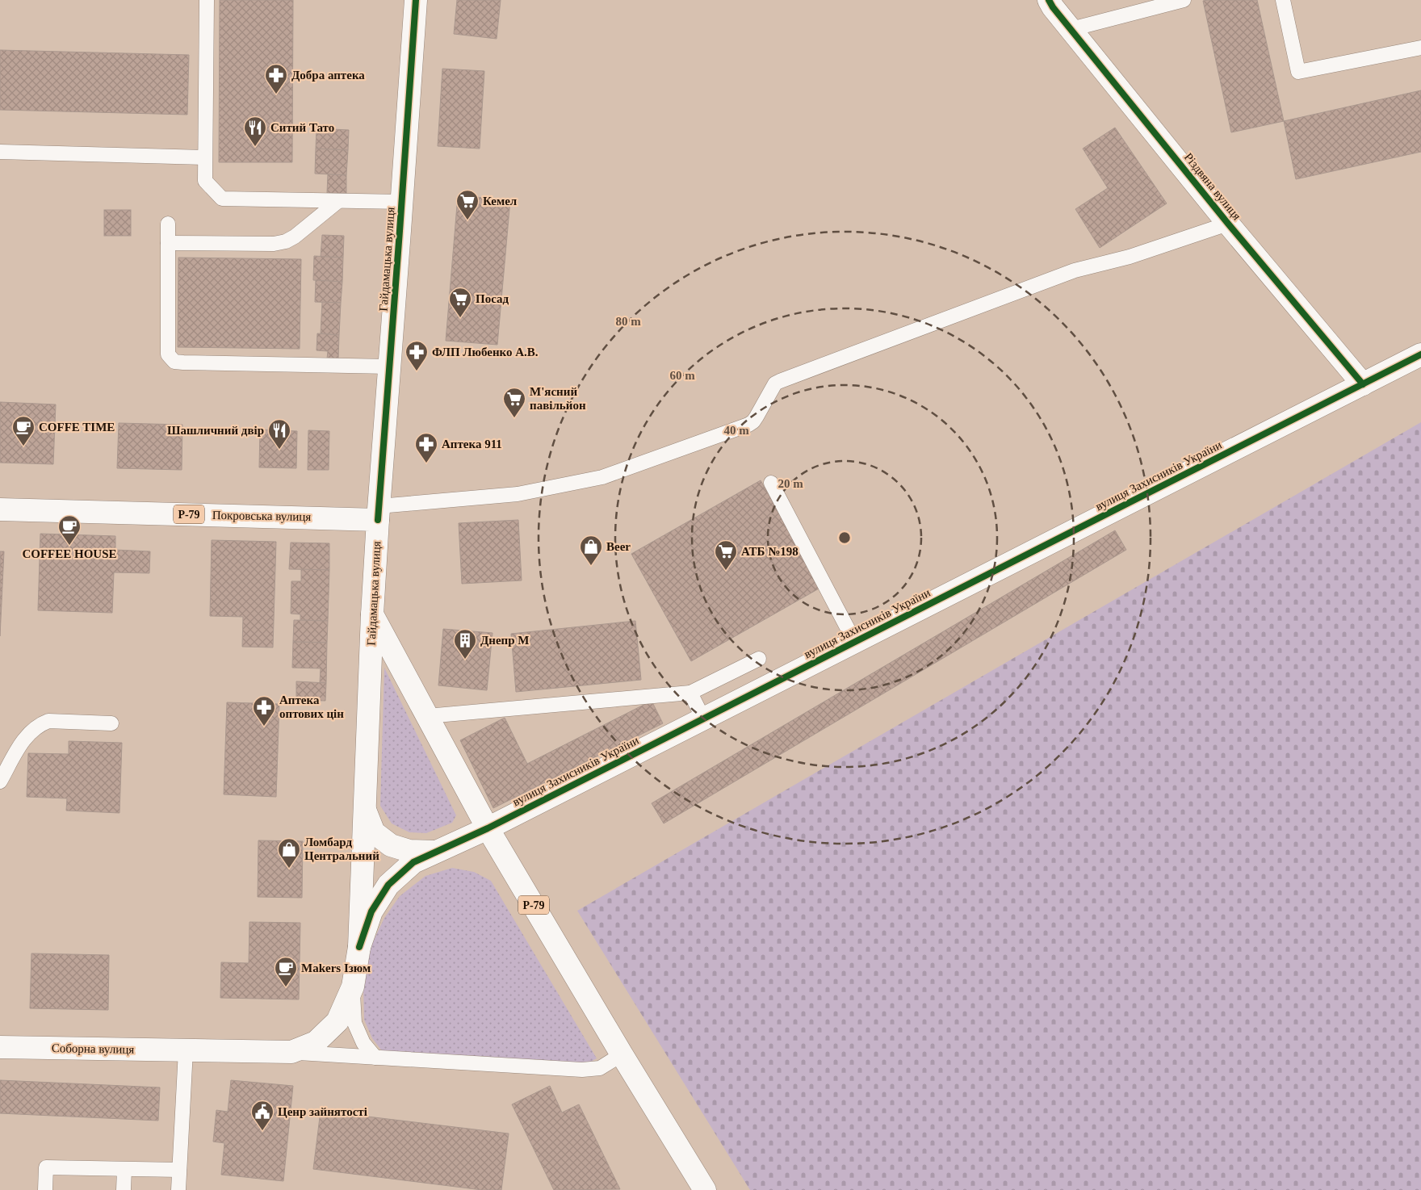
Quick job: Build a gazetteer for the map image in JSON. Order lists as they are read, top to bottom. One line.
{"streets":{"street":["Різдвяна вулиця","Гайдамацька вулиця","вулиця Захисників України","Р-79","Покровська вулиця","Соборна вулиця"]},"crossings":[["Різдвяна вулиця","вулиця Захисників України"],["Гайдамацька вулиця","вулиця Захисників України"],["Гайдамацька вулиця","Р-79"],["Гайдамацька вулиця","Покровська вулиця"],["Гайдамацька вулиця","Соборна вулиця"],["вулиця Захисників України","Р-79"]],"places":{"pharmacy":["Добра аптека","ФЛП Любенко А.В.","Аптека 911","Аптека оптових цін"],"restaurant":["Ситий Тато","Шашличний двір"],"supermarket":["Кемел","Посад","М'ясний павільйон","АТБ №198"],"cafe":["COFFE TIME","COFFEE HOUSE","Makers Ізюм"],"shop":["Beer","Ломбард Центральний"],"building":["Днепр М"],"public building":["Ценр зайнятостi"]},"rings":["80 m","60 m","40 m","20 m"]}
